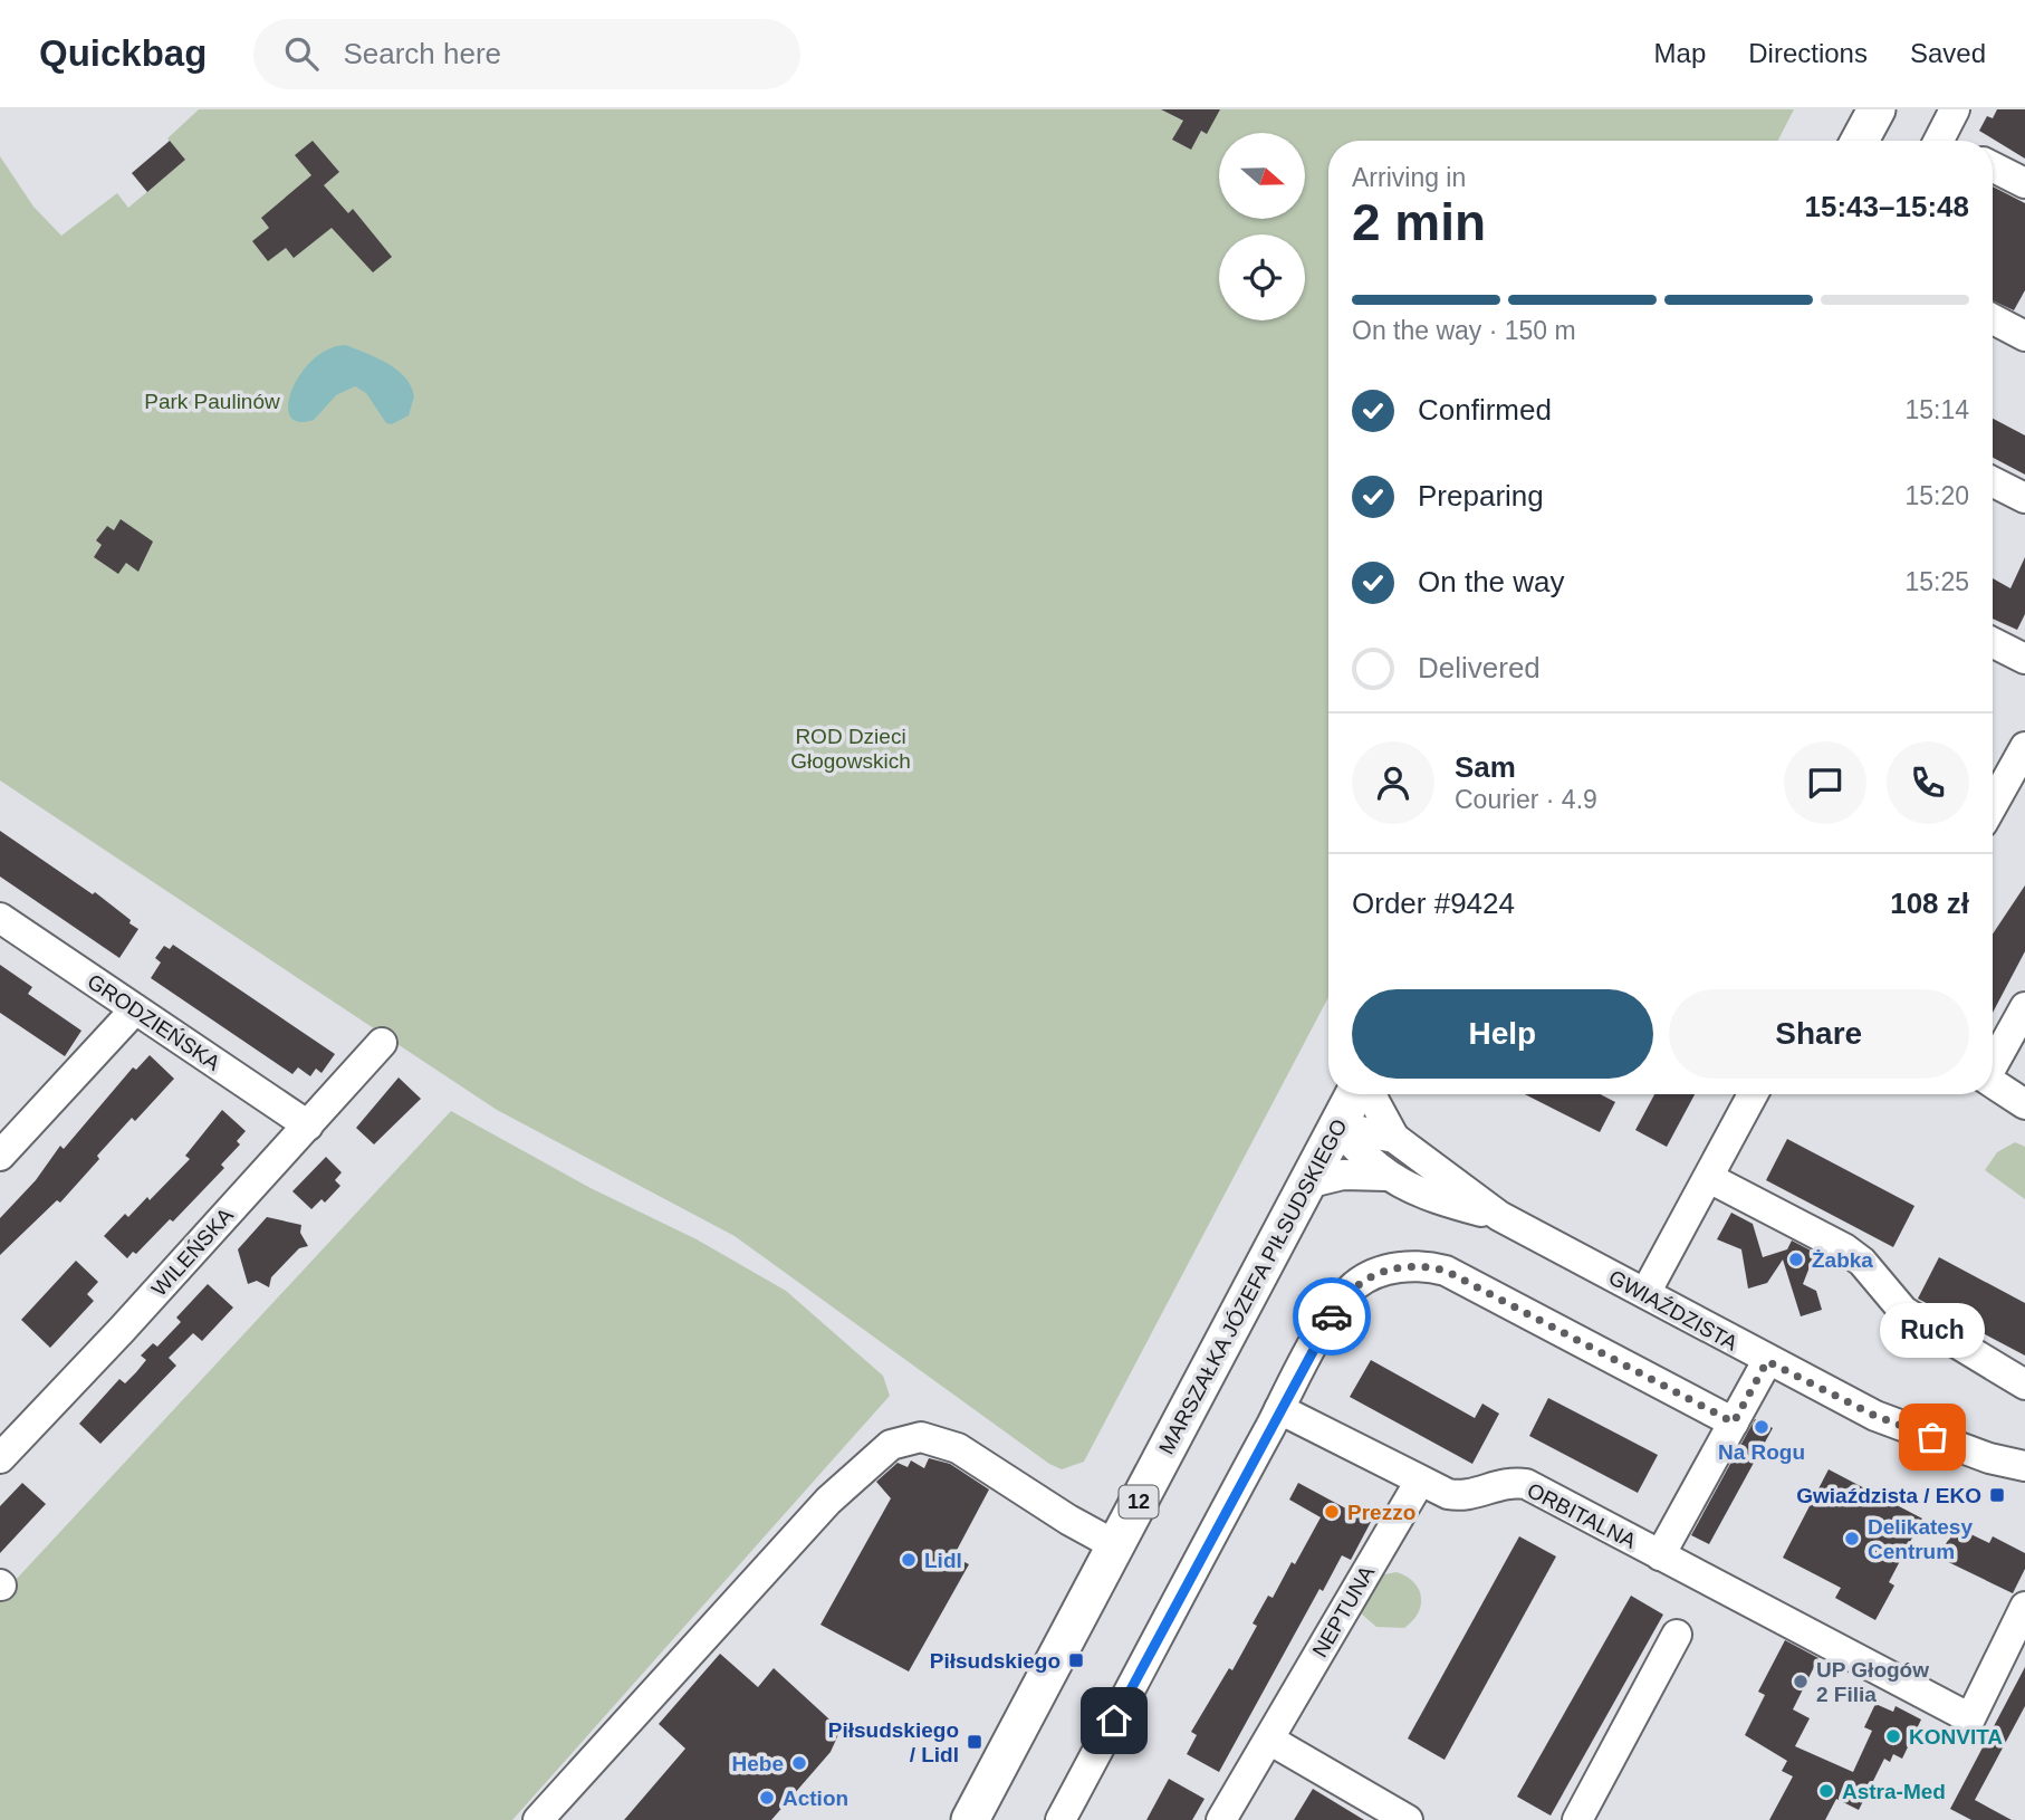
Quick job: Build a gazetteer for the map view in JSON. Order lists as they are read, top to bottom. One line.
{"streets":{"main road":["MARSZAŁKA JÓZEFA PIŁSUDSKIEGO","12"],"street":["GRODZIEŃSKA","WILEŃSKA","GWIAŹDZISTA","ORBITALNA","NEPTUNA"]},"crossings":[["GRODZIEŃSKA","WILEŃSKA"],["MARSZAŁKA JÓZEFA PIŁSUDSKIEGO","GWIAŹDZISTA"],["GWIAŹDZISTA","ORBITALNA"],["ORBITALNA","NEPTUNA"]],"parks":["Park Paulinów","ROD Dzieci Głogowskich"],"places":{"other":["Żabka","Na Rogu","Ruch","Prezzo","Delikatesy Centrum","Lidl","UP Głogów 2 Filia","KONVITA","Hebe","Astra-Med","Action"],"transit":["Gwiaździsta / EKO","Piłsudskiego","Piłsudskiego / Lidl"]},"north":"right","page":{"header":"Quickbag","search":"Search here","nav":["Map","Directions","Saved"],"heading":["2 min","Arriving in","15:43–15:48"],"panel":["Sam","Courier · 4.9","Order #9424","108 zł"],"bar":"On the way · 150 m","list":[["Confirmed","15:14"],["Preparing","15:20"],["On the way","15:25"],"Delivered"],"buttons":["Help","Share"],"bubble":"Ruch"}}
